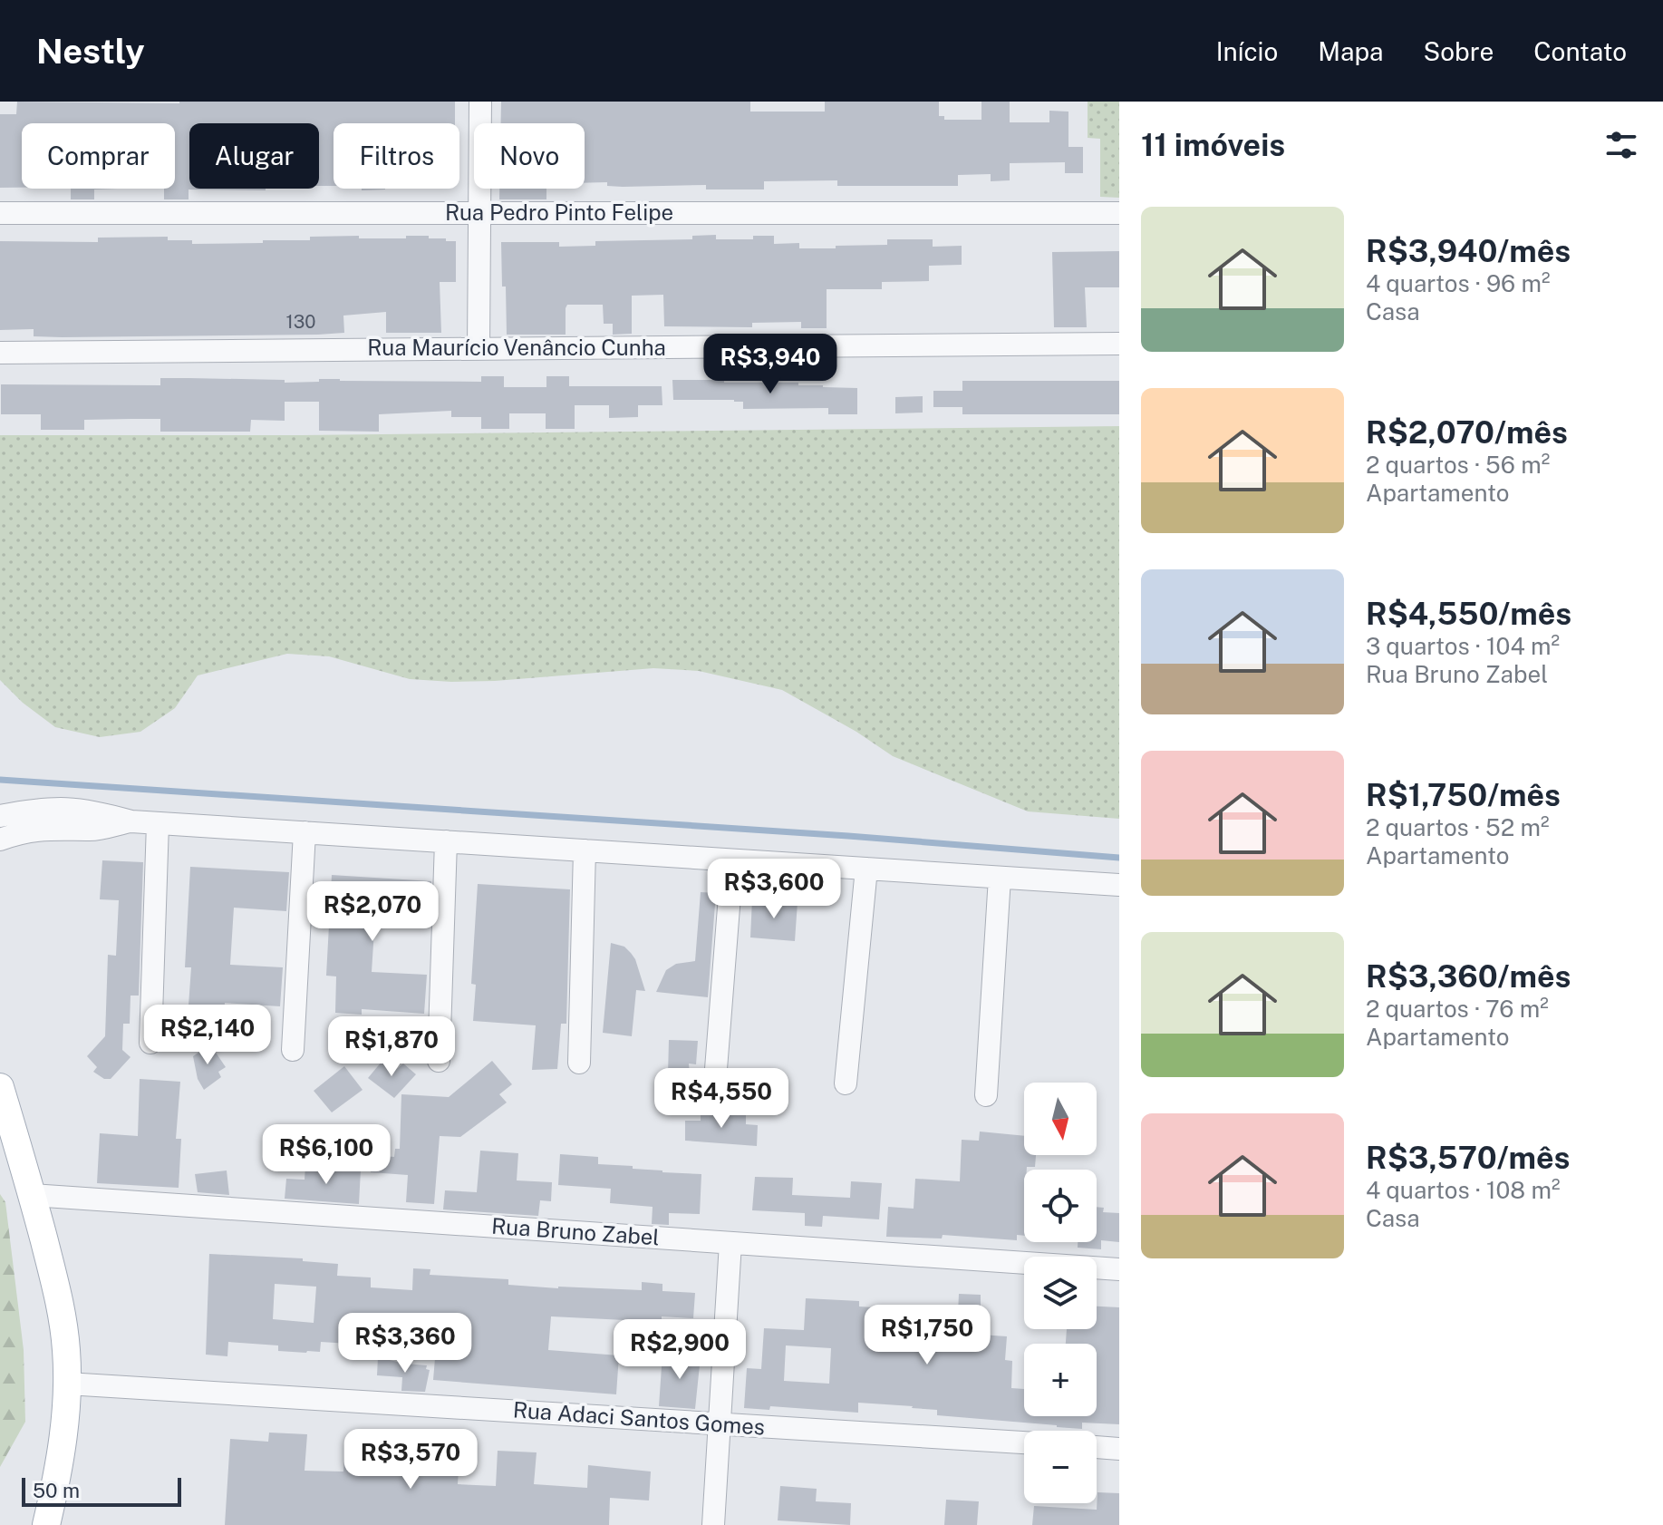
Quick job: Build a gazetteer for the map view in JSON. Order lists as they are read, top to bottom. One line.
{"streets":{"street":["Rua Pedro Pinto Felipe","Rua Maurício Venâncio Cunha","Rua Bruno Zabel","Rua Adaci Santos Gomes"]},"house_numbers":["130"],"scale_bar":"50 m","north":"bottom","page":{"header":"Nestly","nav":["Início","Mapa","Sobre","Contato"],"heading":"11 imóveis","chip":["Comprar","Alugar","Filtros","Novo"],"list":[{"name":"R$3,940/mês","note":"4 quartos · 96 m² · Casa"},{"name":"R$2,070/mês","note":"2 quartos · 56 m² · Apartamento"},{"name":"R$4,550/mês","note":"3 quartos · 104 m² · Rua Bruno Zabel"},{"name":"R$1,750/mês","note":"2 quartos · 52 m² · Apartamento"},{"name":"R$3,360/mês","note":"2 quartos · 76 m² · Apartamento"},{"name":"R$3,570/mês","note":"4 quartos · 108 m² · Casa"}],"price":["R$3,940","R$3,600","R$2,070","R$2,140","R$1,870","R$4,550","R$6,100","R$1,750","R$3,360","R$2,900","R$3,570"],"map_buttons":["+","−"],"scale":"50 m"}}
